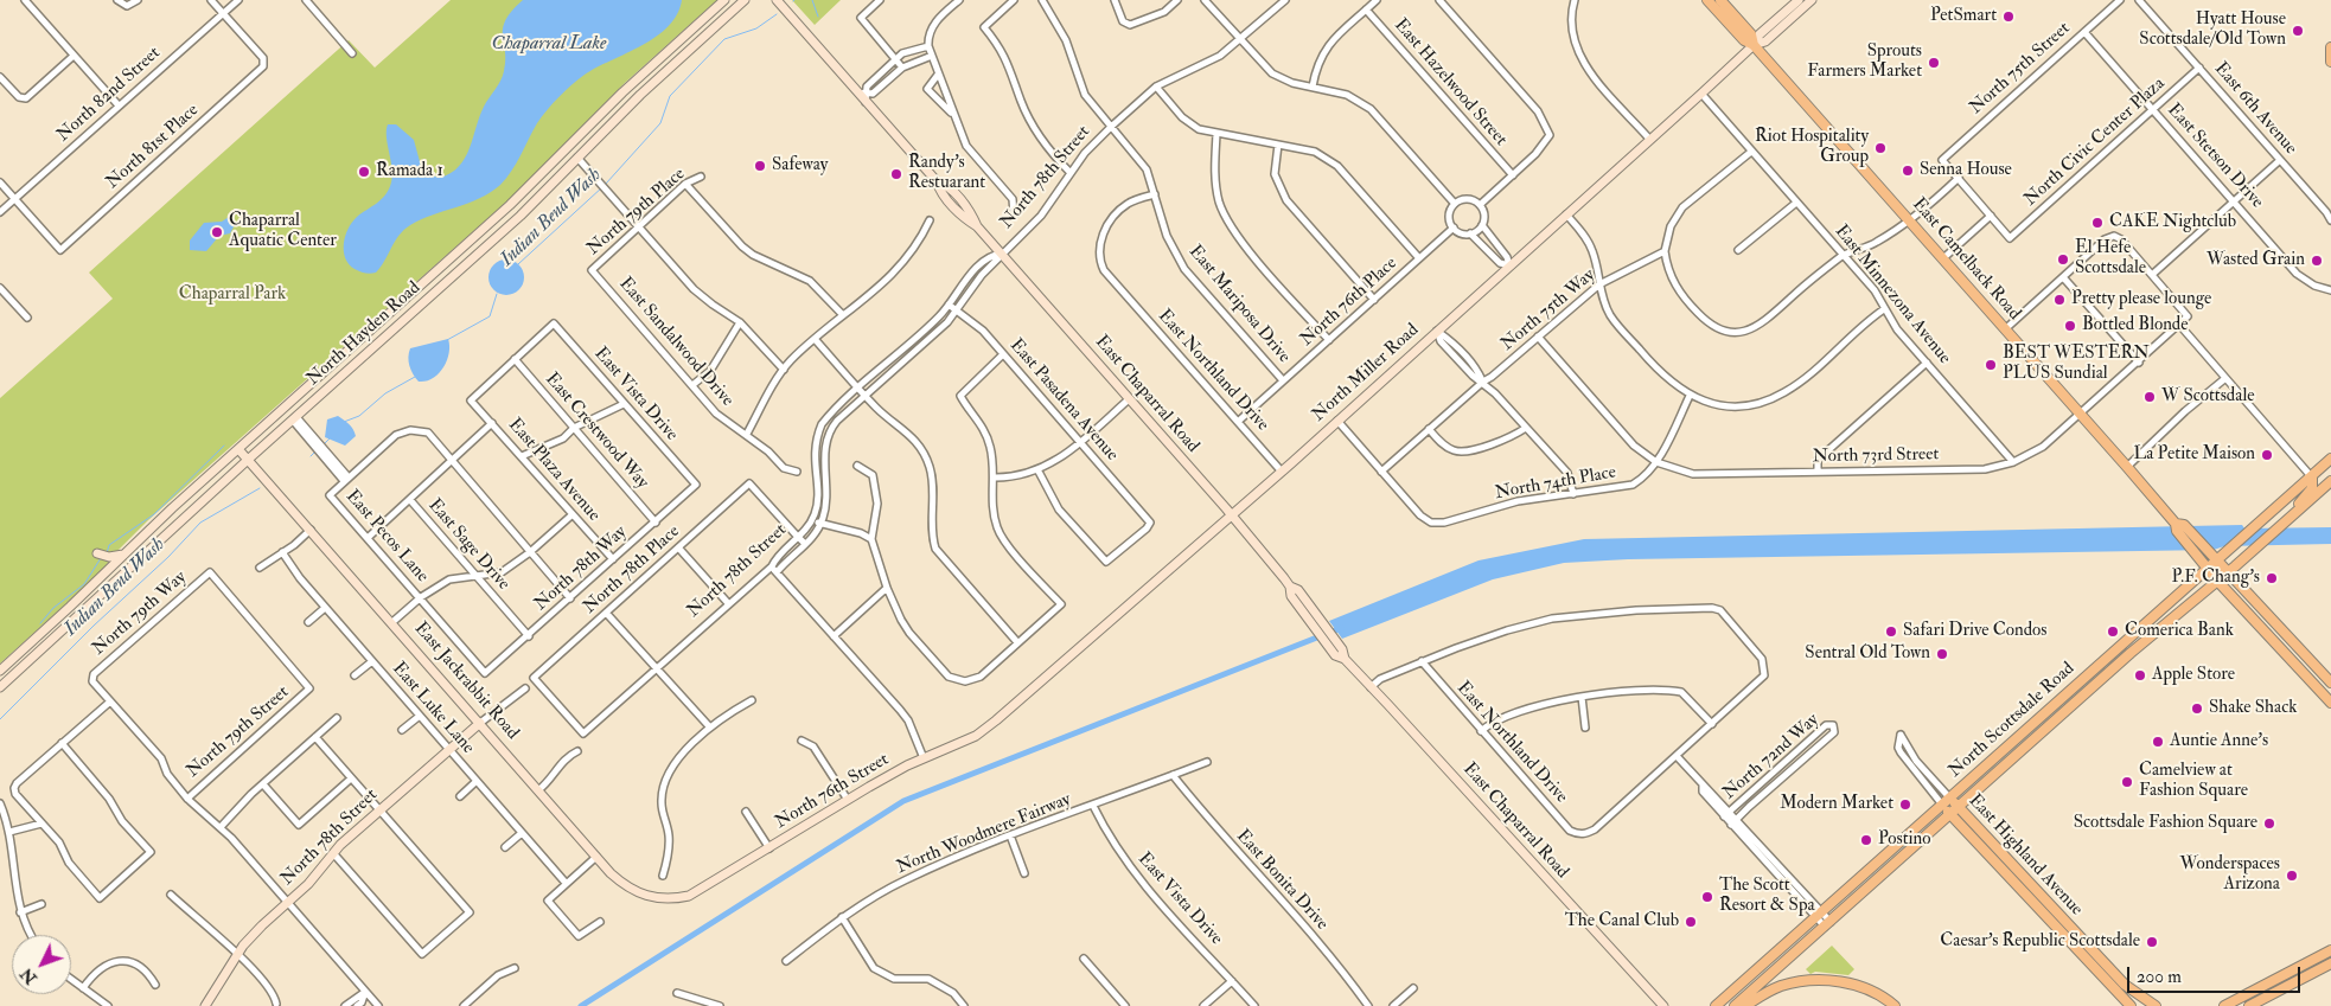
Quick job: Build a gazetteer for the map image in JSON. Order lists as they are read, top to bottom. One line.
{"streets":{"main road":["North 78th Street","East Camelback Road","North Hayden Road","North Miller Road","East Chaparral Road","East Jackrabbit Road","North Scottsdale Road","North 76th Street","East Highland Avenue"],"street":["North 75th Street","East Hazelwood Street","North 82nd Street","East 6th Avenue","North Civic Center Plaza","North 81st Place","East Stetson Drive","North 79th Place","East Minnezona Avenue","North 76th Place","East Mariposa Drive","North 75th Way","East Sandalwood Drive","East Northland Drive","East Vista Drive","East Pasadena Avenue","East Crestwood Way","North 73rd Street","East Plaza Avenue","North 74th Place","East Pecos Lane","East Sage Drive","North 78th Way","North 78th Place","North 79th Way","East Luke Lane","North 79th Street","North 72nd Way","North Woodmere Fairway","East Bonita Drive"]},"crossings":[["North 75th Street","East Stetson Drive"],["North 82nd Street","North 81st Place"],["East 6th Avenue","North Civic Center Plaza"],["North Civic Center Plaza","East Stetson Drive"],["North 78th Street","East Mariposa Drive"],["North 78th Street","East Chaparral Road"],["North 78th Street","East Pasadena Avenue"],["North 78th Street","North 78th Place"],["North 78th Street","East Jackrabbit Road"],["North 78th Street","East Luke Lane"],["North 79th Place","East Sandalwood Drive"],["East Camelback Road","North Miller Road"],["East Camelback Road","North 73rd Street"],["East Camelback Road","North Scottsdale Road"],["East Minnezona Avenue","North 75th Way"],["East Minnezona Avenue","North Miller Road"],["East Minnezona Avenue","North 73rd Street"],["North 76th Place","East Mariposa Drive"],["North 76th Place","East Northland Drive"],["East Mariposa Drive","East Northland Drive"],["North 75th Way","North 74th Place"],["North Hayden Road","East Pecos Lane"],["North Hayden Road","East Jackrabbit Road"],["East Northland Drive","North Miller Road"],["North Miller Road","East Chaparral Road"],["North Miller Road","North 76th Street"],["East Vista Drive","East Crestwood Way"],["East Vista Drive","East Plaza Avenue"],["East Vista Drive","North 78th Way"],["East Vista Drive","North Woodmere Fairway"],["East Crestwood Way","East Plaza Avenue"],["East Crestwood Way","North 78th Way"],["North 73rd Street","North 74th Place"],["East Plaza Avenue","North 78th Way"],["East Pecos Lane","North 78th Way"],["East Sage Drive","North 78th Way"],["North 79th Way","North 79th Street"],["East Jackrabbit Road","North 76th Street"],["North Scottsdale Road","East Highland Avenue"],["North Woodmere Fairway","East Bonita Drive"]],"water":["Chaparral Lake","Indian Bend Wash"],"parks":["Chaparral Park"],"places":["PetSmart","Hyatt House Scottsdale/Old Town","Sprouts Farmers Market","Riot Hospitality Group","Safeway","Senna House","Ramada 1","Randy’s Restuarant","CAKE Nightclub","Chaparral Aquatic Center","El Hefe Scottsdale","Wasted Grain","Pretty please lounge","Bottled Blonde","BEST WESTERN PLUS Sundial","W Scottsdale","La Petite Maison","P.F. Chang's","Safari Drive Condos","Comerica Bank","Sentral Old Town","Apple Store","Shake Shack","Auntie Anne's","Camelview at Fashion Square","Modern Market","Scottsdale Fashion Square","Postino","Wonderspaces Arizona","The Scott Resort & Spa","The Canal Club","Caesar's Republic Scottsdale"],"scale_bar":"200 m","north":"bottom left"}
